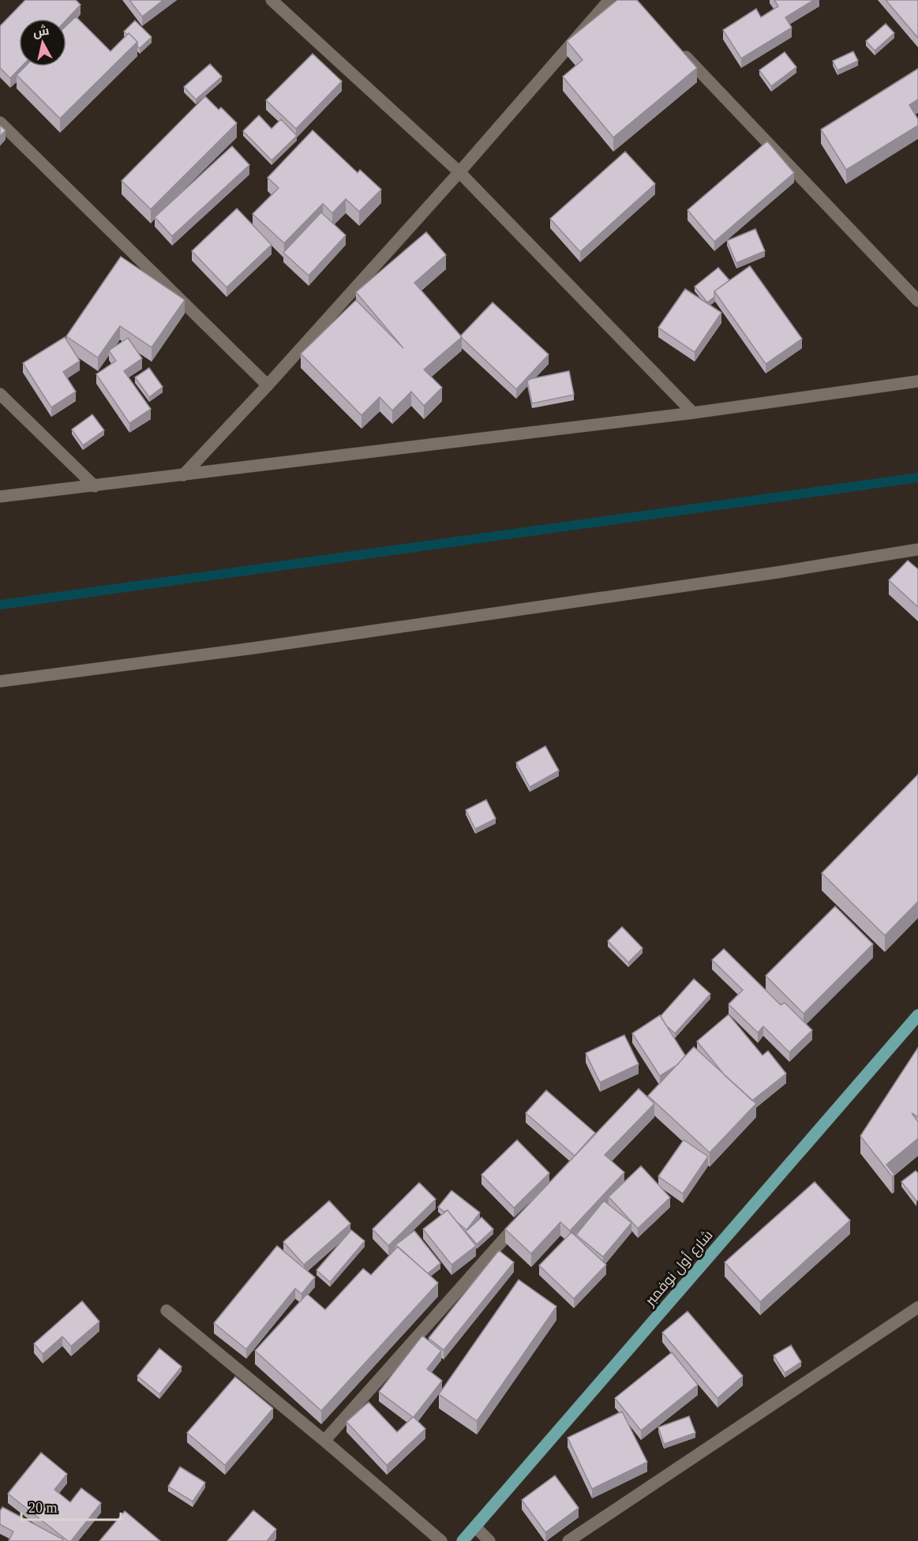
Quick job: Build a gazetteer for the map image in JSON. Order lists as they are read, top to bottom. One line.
{"streets":{"main road":["شارع أول نوفمبر"]},"scale_bar":"20 m","north":"top"}
